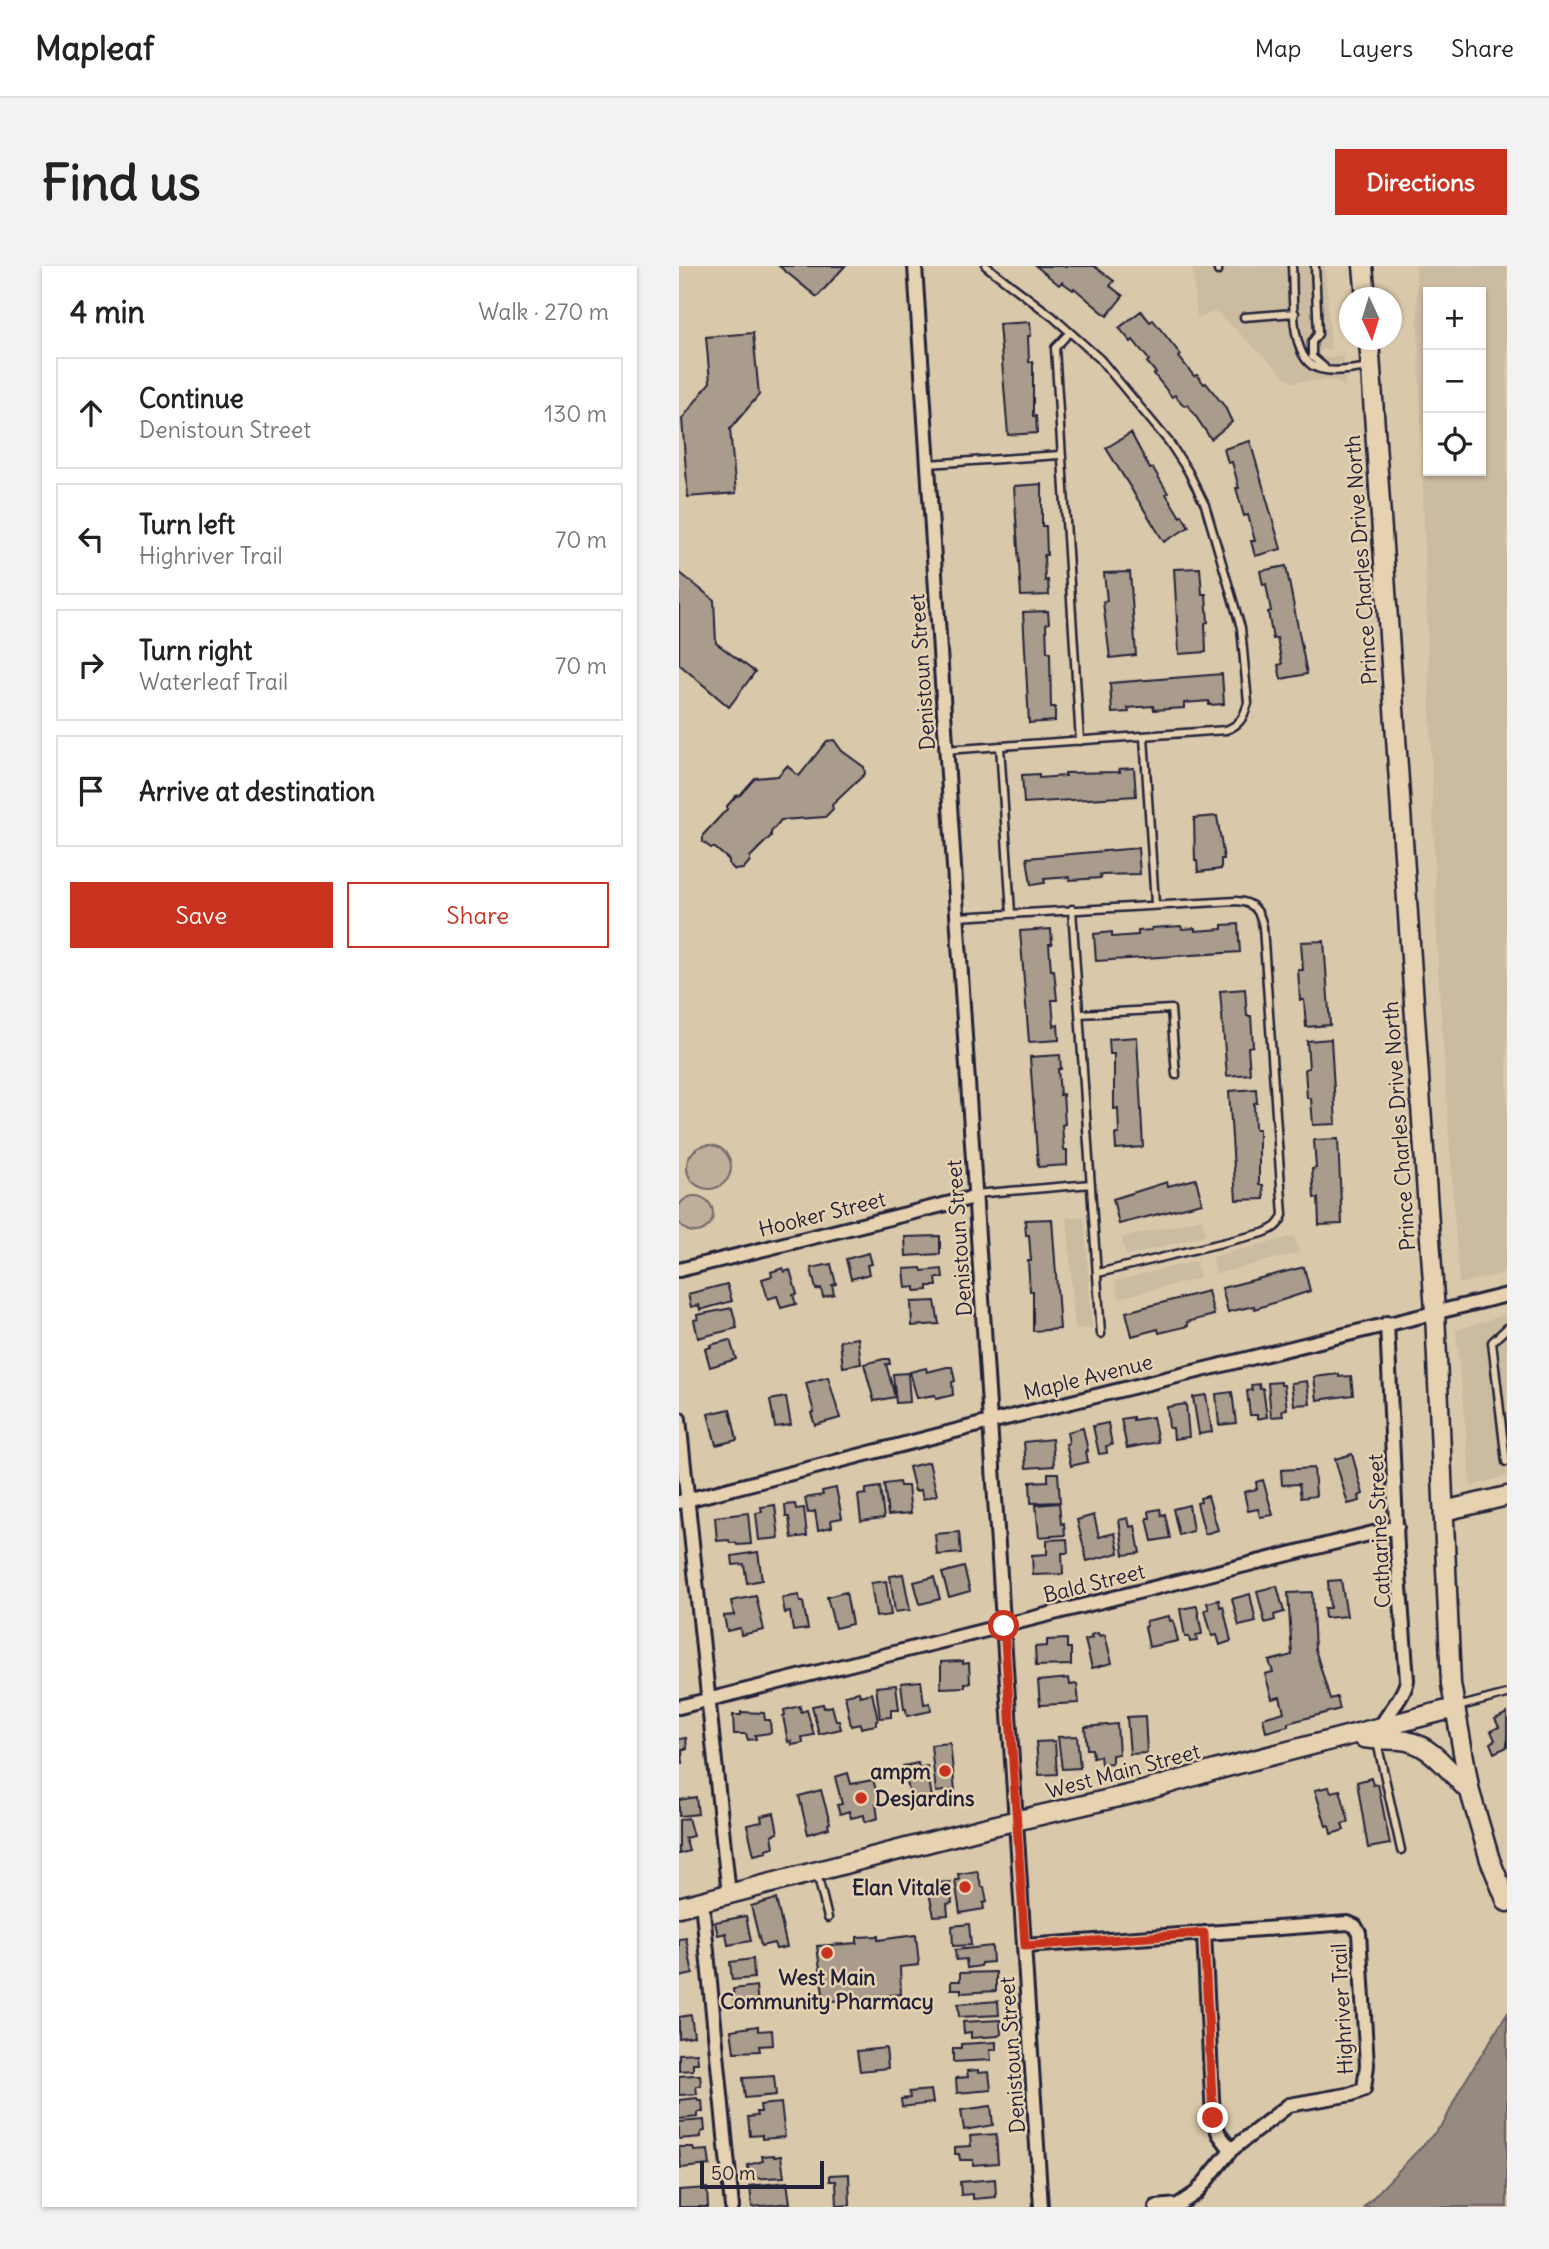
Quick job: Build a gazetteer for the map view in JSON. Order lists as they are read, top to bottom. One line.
{"streets":{"main road":["Prince Charles Drive North","West Main Street"],"street":["Denistoun Street","Hooker Street","Maple Avenue","Catharine Street","Bald Street","Highriver Trail"]},"crossings":[["Prince Charles Drive North","Maple Avenue"],["Prince Charles Drive North","West Main Street"],["Denistoun Street","Hooker Street"],["Denistoun Street","Maple Avenue"],["Denistoun Street","Bald Street"],["Denistoun Street","West Main Street"],["Denistoun Street","Highriver Trail"],["Maple Avenue","Catharine Street"],["Catharine Street","Bald Street"],["Catharine Street","West Main Street"]],"places":["ampm","Desjardins","Elan Vitale","West Main Community Pharmacy"],"scale_bar":"50 m","north":"bottom","page":{"header":"Mapleaf","nav":["Map","Layers","Share"],"buttons":["Directions",["Save","Share"]],"title":"Find us","heading":["4 min","Walk · 270 m"],"map_buttons":["+","−"],"list":[["Continue","Denistoun Street","130 m"],["Turn left","Highriver Trail","70 m"],["Turn right","Waterleaf Trail","70 m"],"Arrive at destination"],"scale":"50 m"}}
